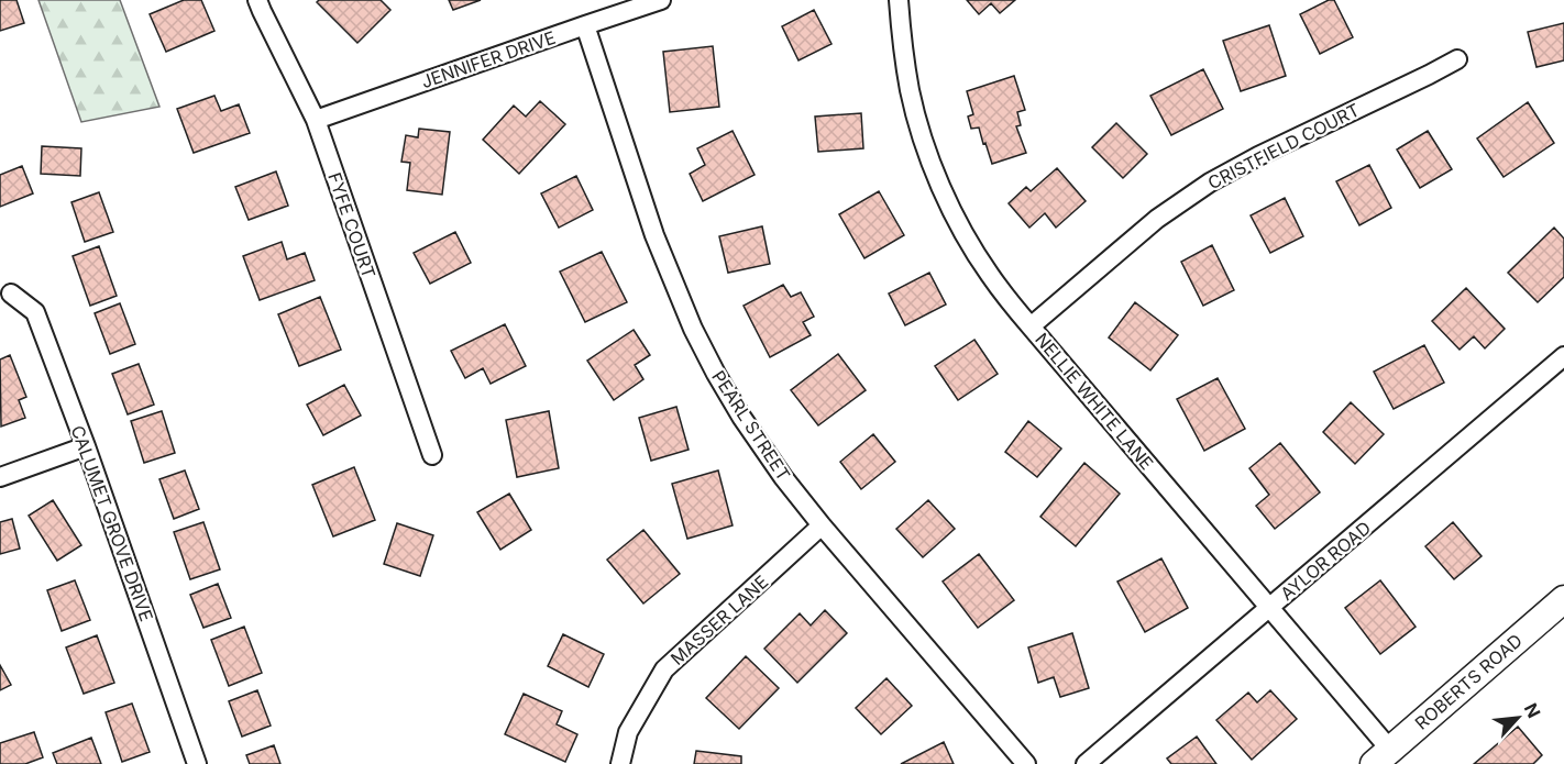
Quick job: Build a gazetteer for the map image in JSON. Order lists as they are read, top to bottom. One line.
{"streets":{"main road":["ROBERTS ROAD"],"street":["JENNIFER DRIVE","CRISTFIELD COURT","FYFE COURT","NELLIE WHITE LANE","PEARL STREET","CALUMET GROVE DRIVE","AYLOR ROAD","MASSER LANE"]},"crossings":[["JENNIFER DRIVE","FYFE COURT"],["JENNIFER DRIVE","PEARL STREET"],["CRISTFIELD COURT","NELLIE WHITE LANE"],["NELLIE WHITE LANE","AYLOR ROAD"],["NELLIE WHITE LANE","ROBERTS ROAD"],["PEARL STREET","MASSER LANE"]],"north":"top right"}
